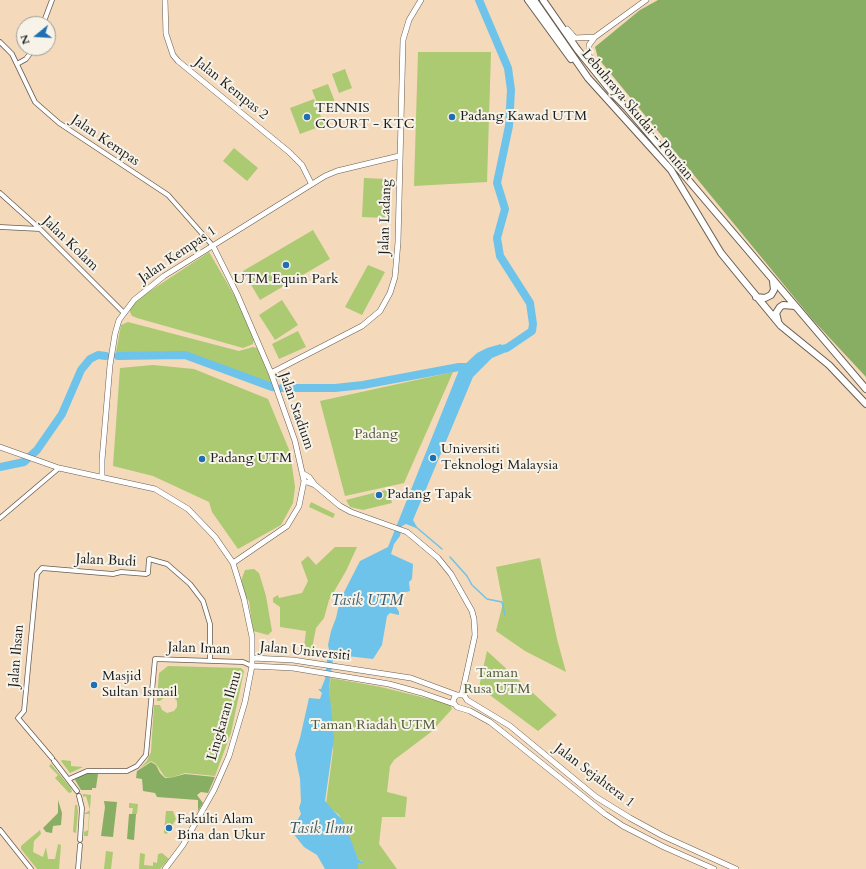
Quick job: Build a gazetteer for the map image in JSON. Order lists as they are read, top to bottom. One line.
{"streets":{"highway":["Lebuhraya Skudai - Pontian"],"street":["Jalan Kempas 2","Jalan Kempas","Jalan Ladang","Jalan Kolam","Jalan Kempas 1","Jalan Stadium","Jalan Budi","Jalan Iman","Jalan Universiti","Jalan Ihsan","Lingkaran Ilmu","Jalan Sejahtera 1"]},"crossings":[["Jalan Kempas 2","Jalan Kempas 1"],["Jalan Kempas","Jalan Kempas 1"],["Jalan Kempas","Jalan Stadium"],["Jalan Ladang","Jalan Kempas 1"],["Jalan Ladang","Jalan Stadium"],["Jalan Kolam","Jalan Kempas 1"],["Jalan Kempas 1","Jalan Stadium"],["Jalan Kempas 1","Lingkaran Ilmu"],["Jalan Stadium","Lingkaran Ilmu"],["Jalan Budi","Jalan Iman"],["Jalan Budi","Jalan Ihsan"],["Jalan Iman","Jalan Universiti"],["Jalan Iman","Jalan Ihsan"],["Jalan Universiti","Lingkaran Ilmu"],["Jalan Universiti","Jalan Sejahtera 1"]],"water":["Tasik UTM","Tasik Ilmu"],"parks":["Padang","Taman Rusa UTM","Taman Riadah UTM"],"places":["TENNIS COURT - KTC","Padang Kawad UTM","UTM Equin Park","Universiti Teknologi Malaysia","Padang UTM","Padang Tapak","Masjid Sultan Ismail","Fakulti Alam Bina dan Ukur"],"north":"left"}
